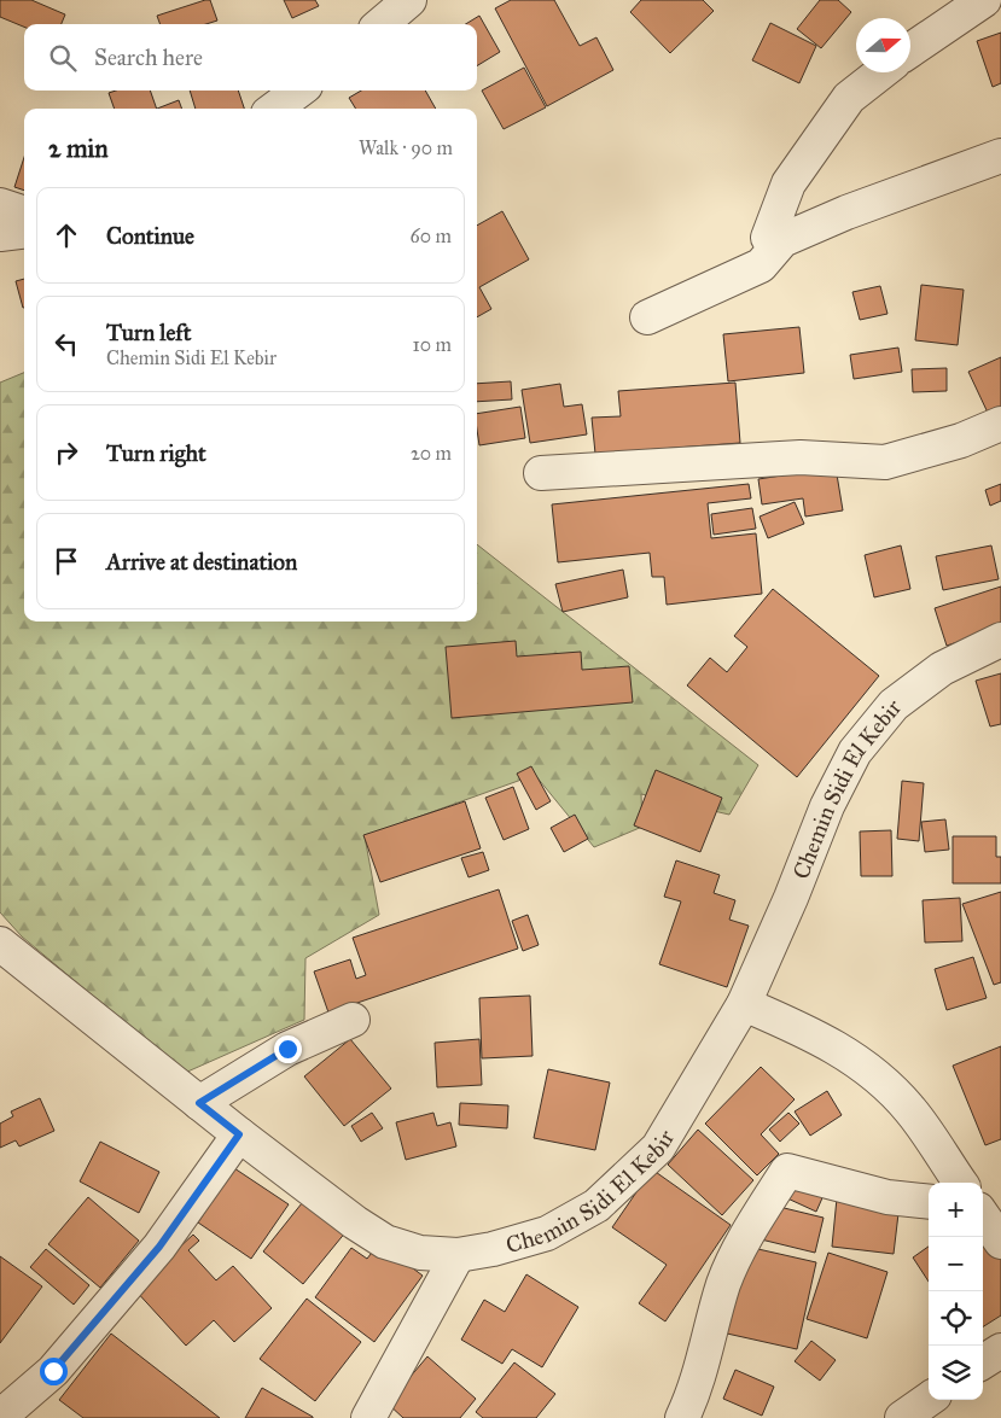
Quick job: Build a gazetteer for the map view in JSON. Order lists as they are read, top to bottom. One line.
{"streets":{"street":["Chemin Sidi El Kebir"]},"north":"right","page":{"search":"Search here","heading":["2 min","Walk · 90 m"],"list":[["Continue","60 m"],["Turn left","Chemin Sidi El Kebir","10 m"],["Turn right","20 m"],"Arrive at destination"],"map_buttons":["+","−"]}}
